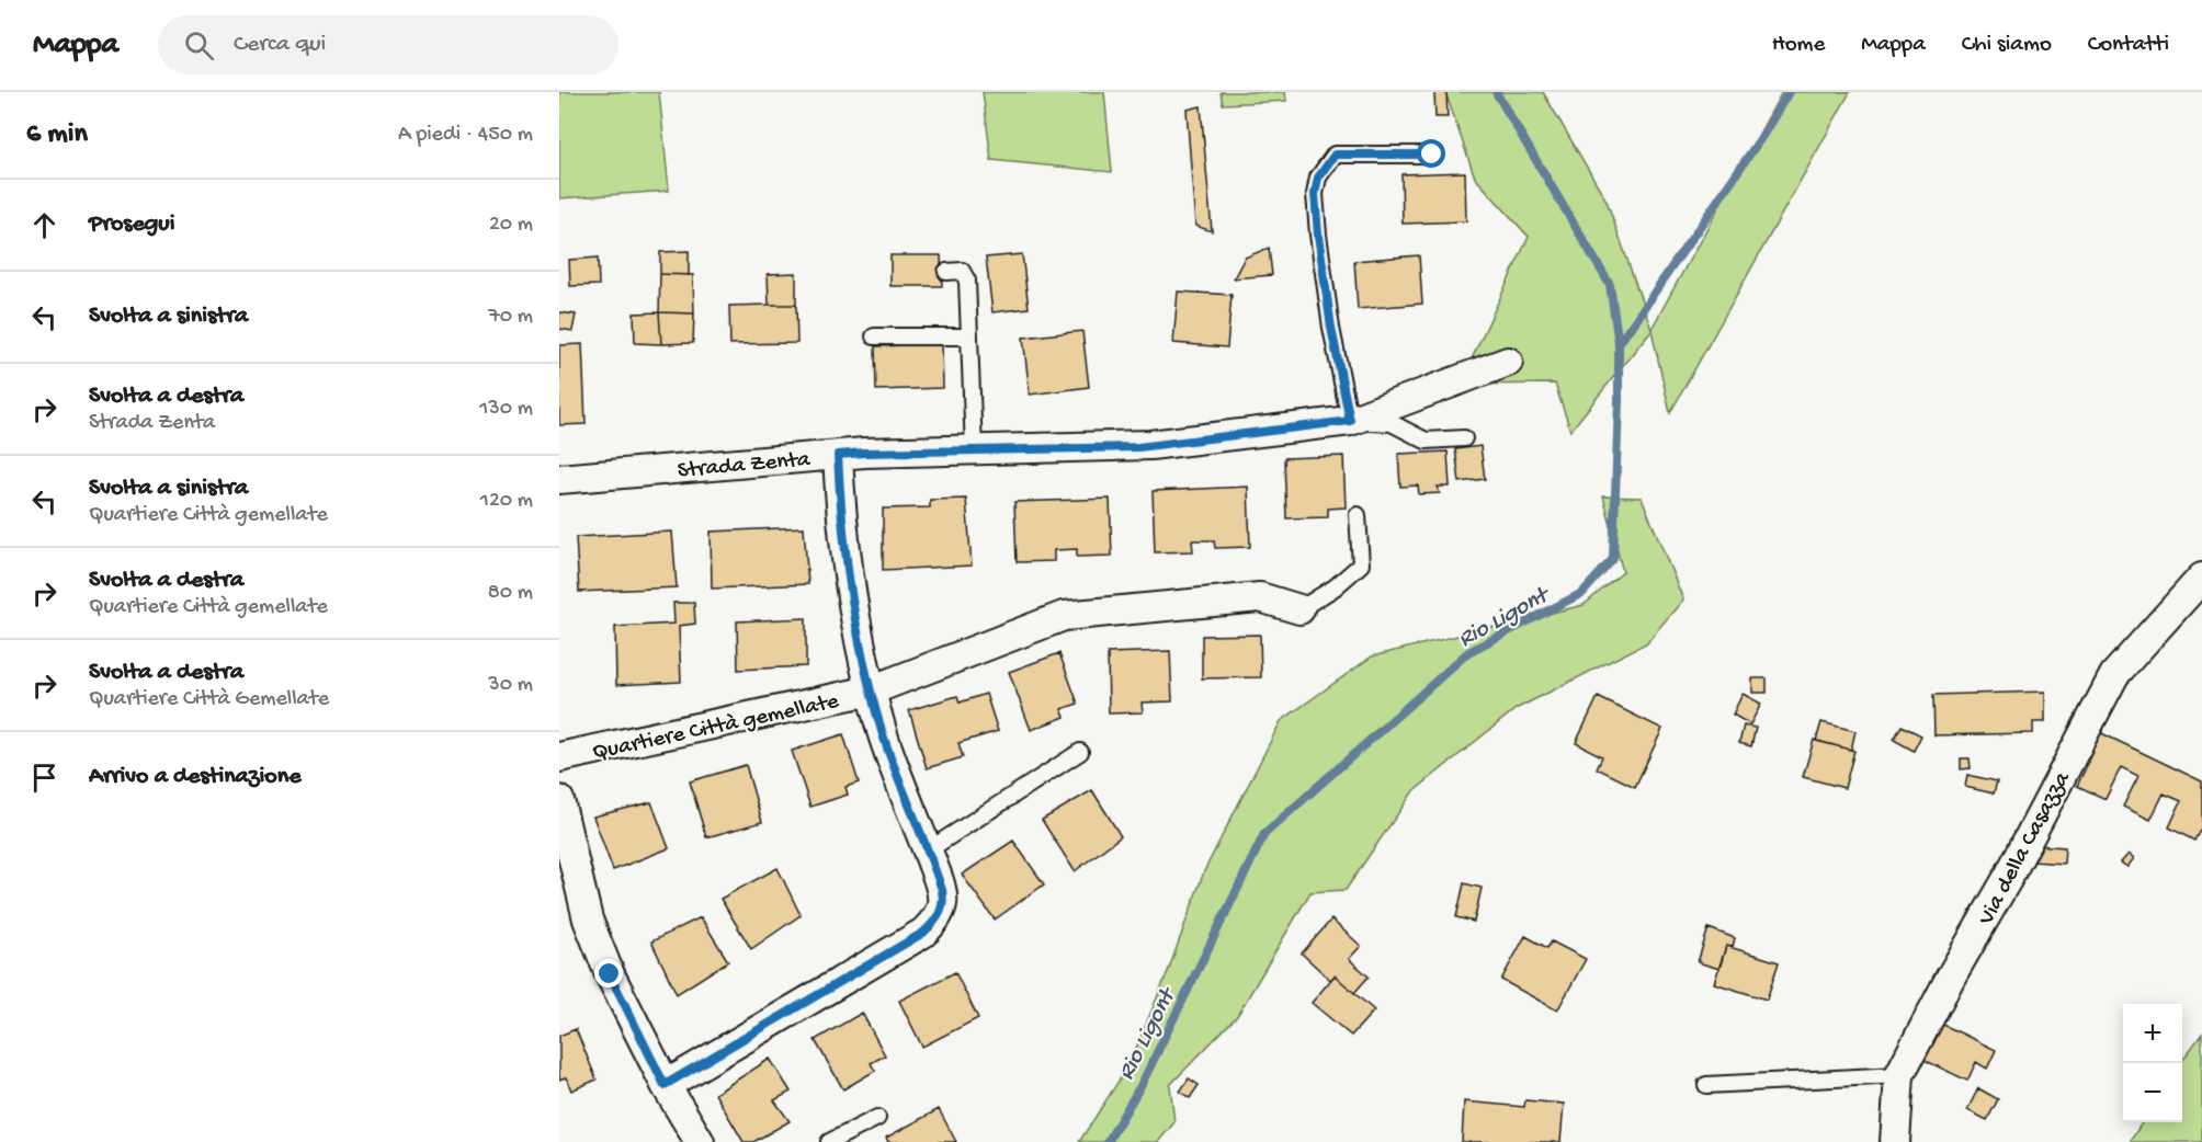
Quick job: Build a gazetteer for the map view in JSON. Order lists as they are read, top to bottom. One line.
{"streets":{"street":["Strada Zenta","Quartiere Città gemellate","Via della Casazza"]},"crossings":[["Strada Zenta","Quartiere Città gemellate"]],"water":["Rio Ligont"],"page":{"header":"Mappa","search":"Cerca qui","nav":["Home","Mappa","Chi siamo","Contatti"],"heading":["6 min","A piedi · 450 m"],"list":[["Prosegui","20 m"],["Svolta a sinistra","70 m"],["Svolta a destra","Strada Zenta","130 m"],["Svolta a sinistra","Quartiere Città gemellate","120 m"],["Svolta a destra","Quartiere Città gemellate","80 m"],["Svolta a destra","Quartiere Città Gemellate","30 m"],"Arrivo a destinazione"],"map_buttons":["+","−"]}}
